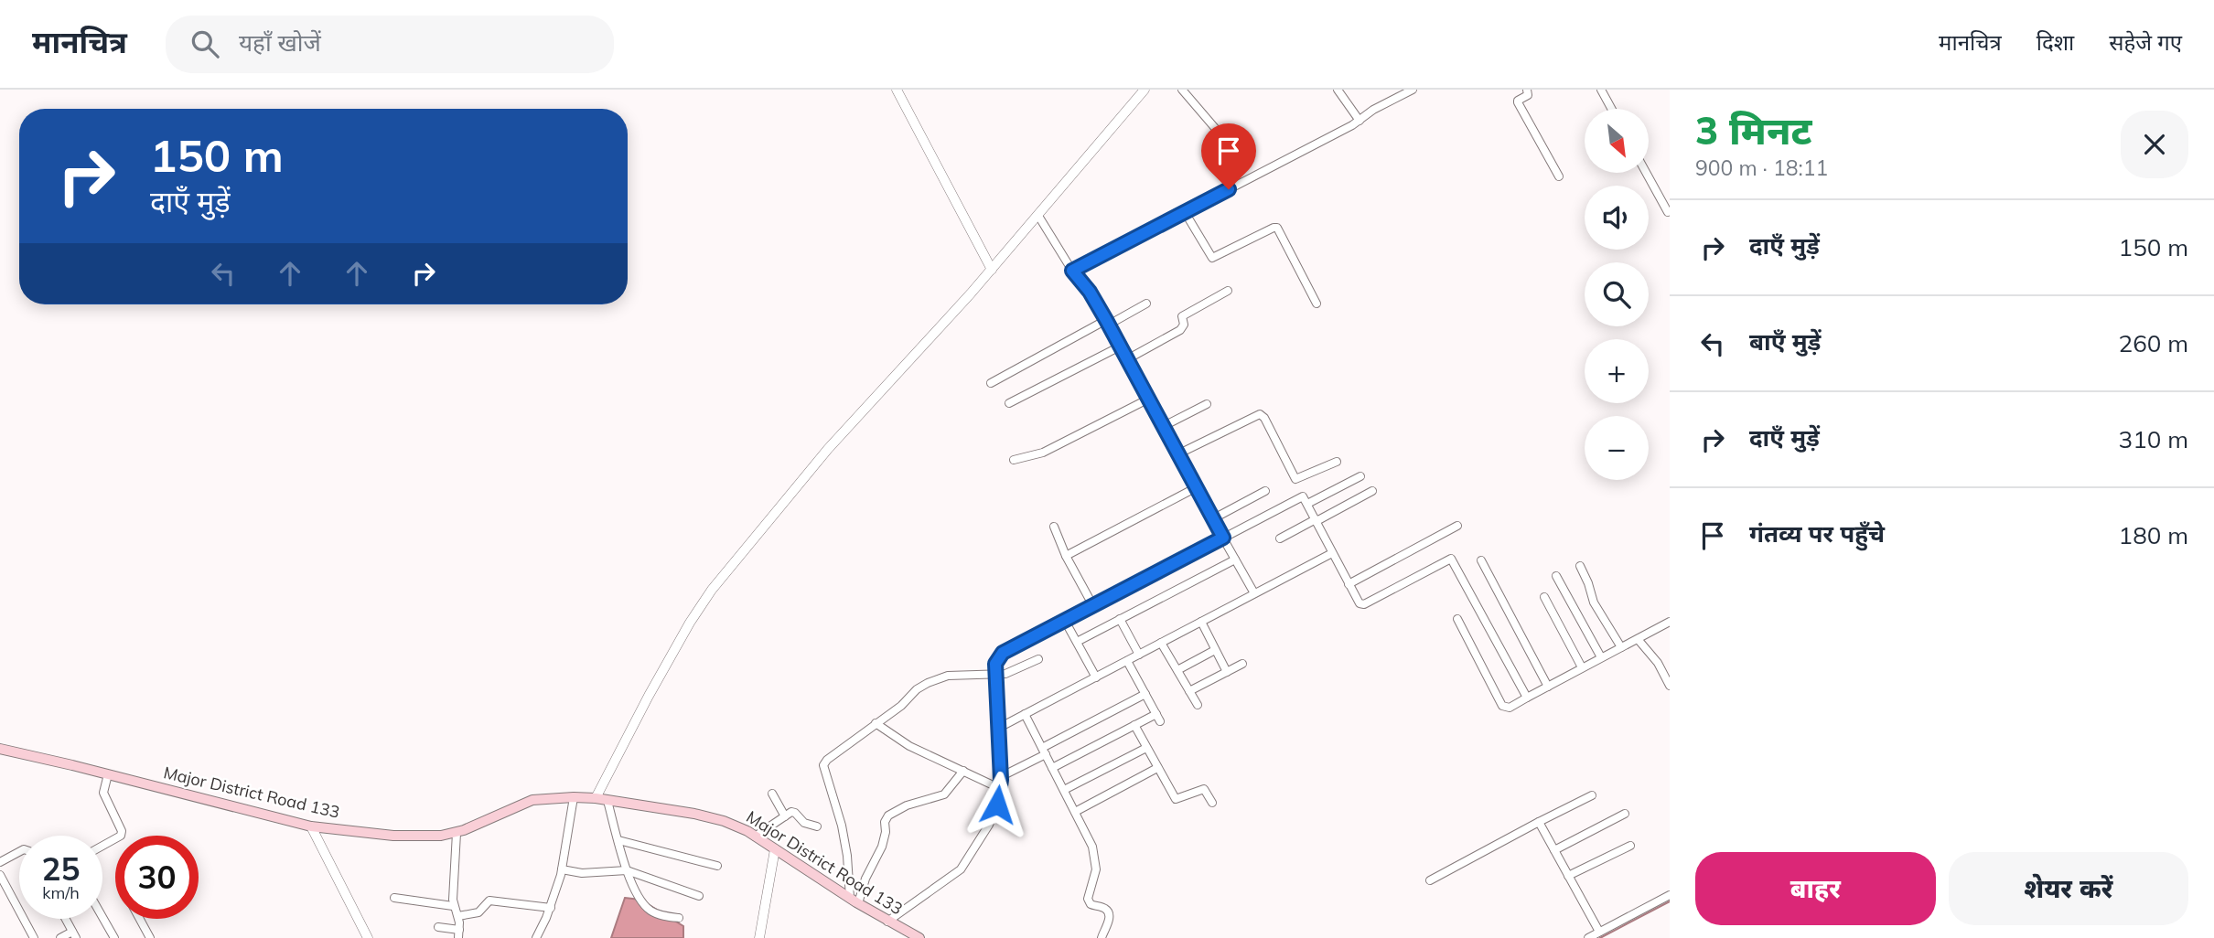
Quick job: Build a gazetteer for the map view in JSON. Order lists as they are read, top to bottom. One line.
{"streets":{"main road":["Major District Road 133"]},"north":"bottom right","page":{"header":"मानचित्र","search":"यहाँ खोजें","nav":["मानचित्र","दिशा","सहेजे गए"],"heading":["3 मिनट","900 m · 18:11"],"map_buttons":["+","−"],"turn":["150 m","दाएँ मुड़ें"],"list":[{"name":"दाएँ मुड़ें","value":"150 m"},{"name":"बाएँ मुड़ें","value":"260 m"},{"name":"दाएँ मुड़ें","value":"310 m"},{"name":"गंतव्य पर पहुँचे","value":"180 m"}],"speed":"25 km/h","limit":"30","buttons":["बाहर","शेयर करें"]}}
